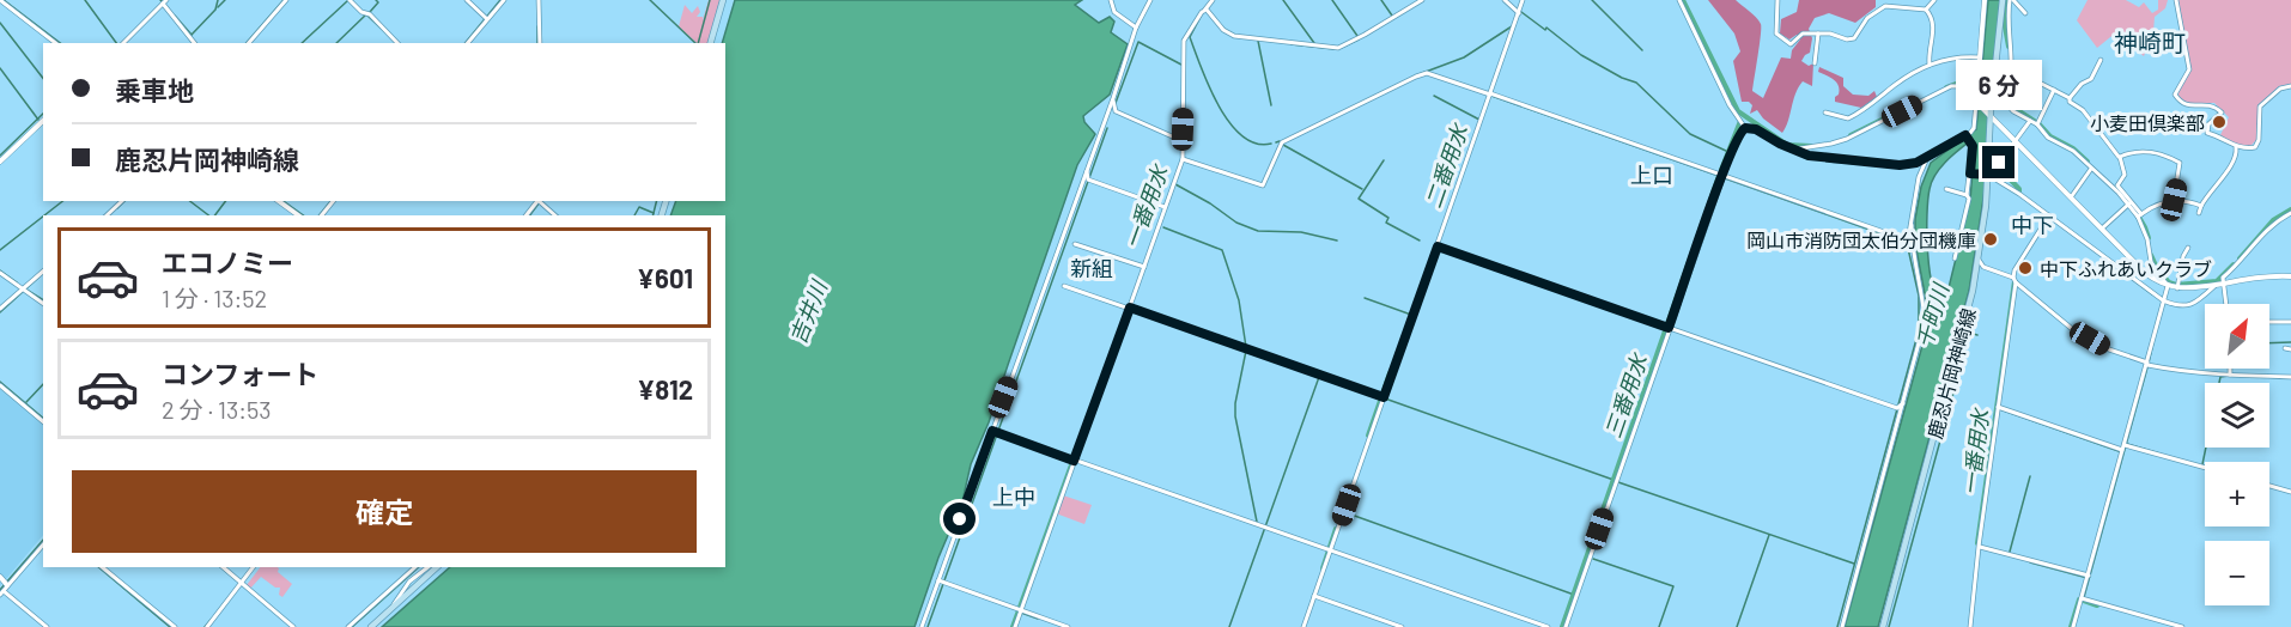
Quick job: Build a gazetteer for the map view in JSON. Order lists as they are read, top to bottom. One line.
{"streets":{"main road":["鹿忍片岡神崎線"]},"districts":["神崎町","上口","中下","新組","上中"],"water":["二番用水","一番用水","吉井川","千町川","三番用水"],"places":["小麦田倶楽部","岡山市消防団太伯分団機庫","中下ふれあいクラブ"],"north":"top right","page":{"banner":["乗車地","鹿忍片岡神崎線"],"bubble":"6 分","list":[{"name":"エコノミー","note":"1 分 · 13:52","value":"¥601"},{"name":"コンフォート","note":"2 分 · 13:53","value":"¥812"}],"map_buttons":["+","−"],"buttons":"確定"}}
